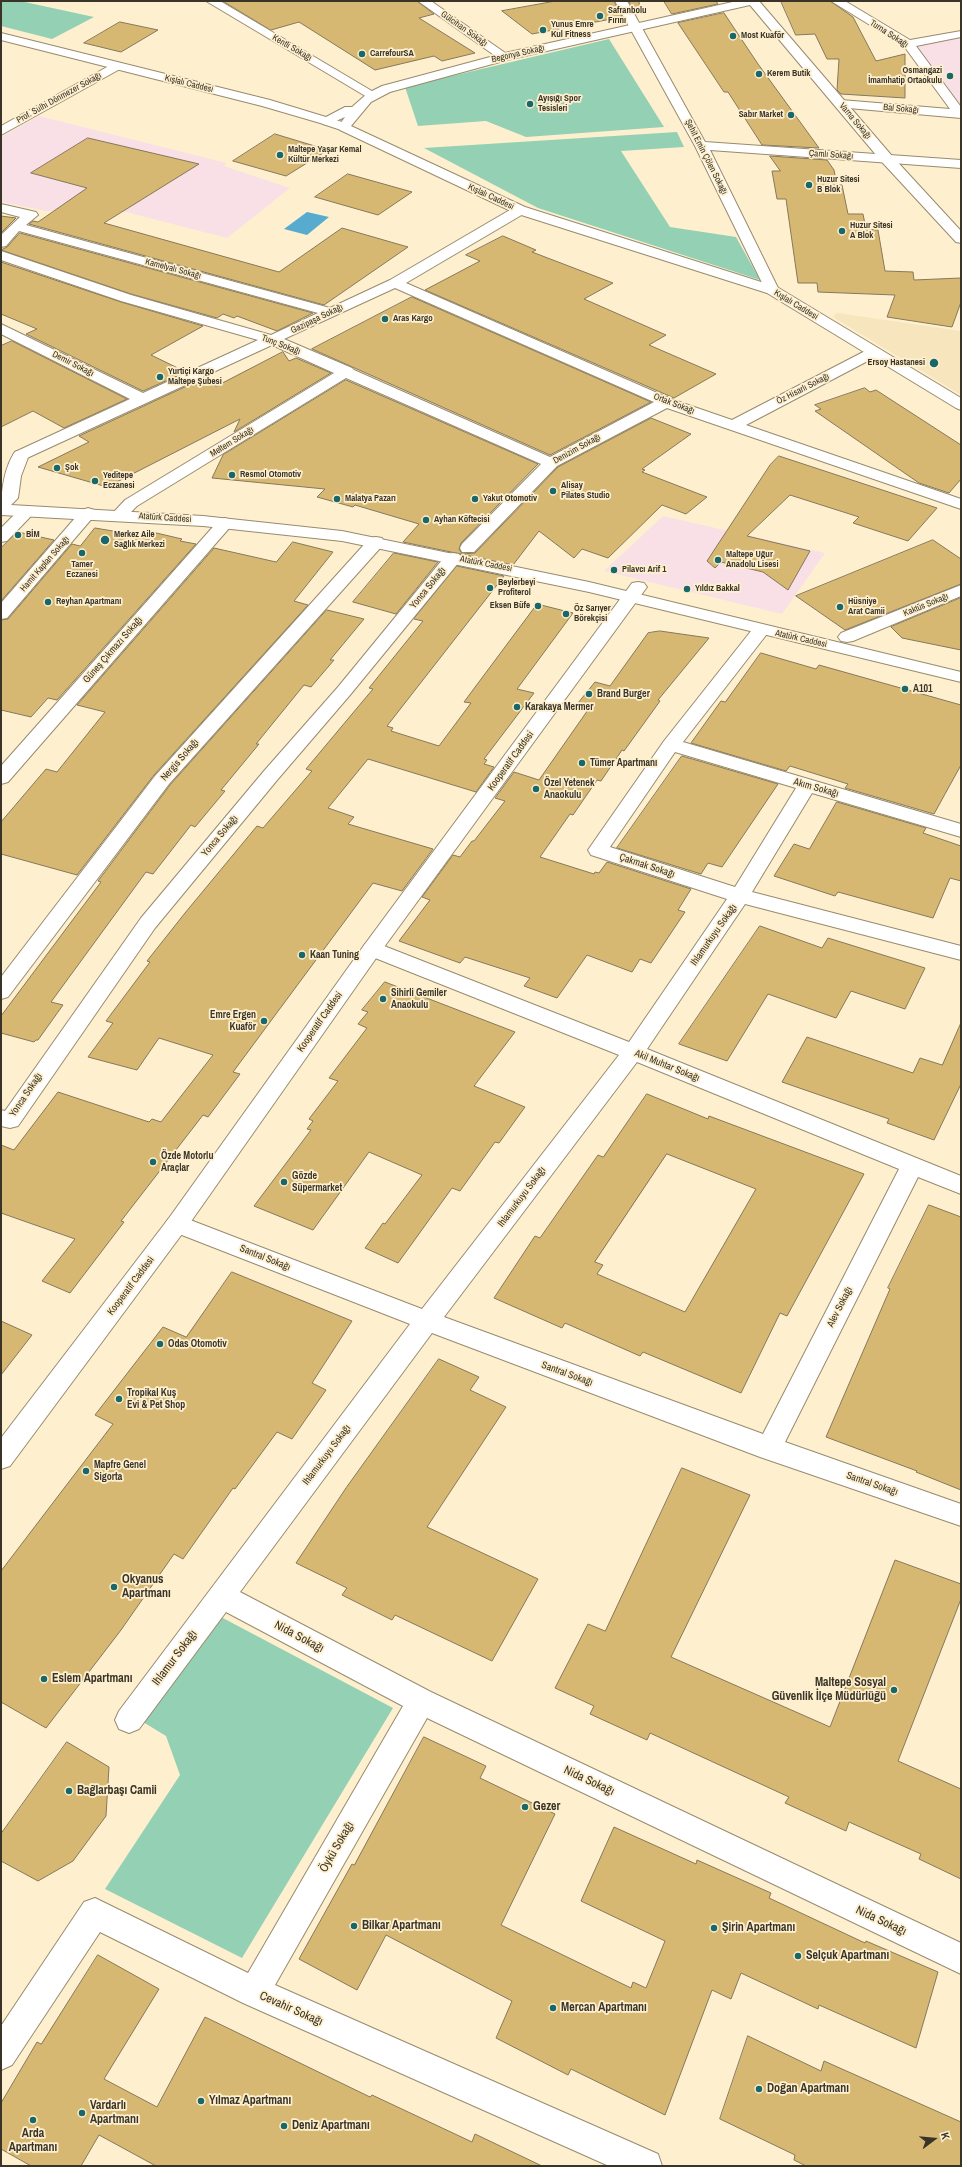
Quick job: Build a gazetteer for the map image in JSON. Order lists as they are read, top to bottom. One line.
{"streets":{"street":["Gülcihan Sokağı","Turna Sokağı","Kentli Sokağı","Begonya Sokağı","Kışlalı Caddesi","Prof. Sulhi Dönmezer Sokağı","Bal Sokağı","Varna Sokağı","Çamlı Sokağı","Şehit Emin Çölen Sokağı","Kamelyalı Sokağı","Gazipaşa Sokağı","Tunç Sokağı","Demir Sokağı","Öz Hisarlı Sokağı","Ortak Sokağı","Meltem Sokağı","Denizim Sokağı","Atatürk Caddesi","Hamit Kaplan Sokağı","Yonca Sokağı","Kaktüs Sokağı","Güneş Çıkmazı Sokağı","Nergis Sokağı","Kooperatif Caddesi","Akım Sokağı","Çakmak Sokağı","Ihlamurkuyu Sokağı","Akil Muhtar Sokağı","Santral Sokağı","Alev Sokağı","Nida Sokağı","Ihlamur Sokağı","Öykü Sokağı","Cevahir Sokağı"]},"crossings":[["Gülcihan Sokağı","Begonya Sokağı"],["Turna Sokağı","Bal Sokağı"],["Kentli Sokağı","Begonya Sokağı"],["Begonya Sokağı","Varna Sokağı"],["Begonya Sokağı","Şehit Emin Çölen Sokağı"],["Kışlalı Caddesi","Prof. Sulhi Dönmezer Sokağı"],["Kışlalı Caddesi","Şehit Emin Çölen Sokağı"],["Kışlalı Caddesi","Gazipaşa Sokağı"],["Kışlalı Caddesi","Öz Hisarlı Sokağı"],["Bal Sokağı","Varna Sokağı"],["Varna Sokağı","Çamlı Sokağı"],["Çamlı Sokağı","Şehit Emin Çölen Sokağı"],["Kamelyalı Sokağı","Gazipaşa Sokağı"],["Gazipaşa Sokağı","Tunç Sokağı"],["Gazipaşa Sokağı","Demir Sokağı"],["Gazipaşa Sokağı","Ortak Sokağı"],["Tunç Sokağı","Meltem Sokağı"],["Tunç Sokağı","Denizim Sokağı"],["Öz Hisarlı Sokağı","Ortak Sokağı"],["Ortak Sokağı","Denizim Sokağı"],["Meltem Sokağı","Atatürk Caddesi"],["Denizim Sokağı","Atatürk Caddesi"],["Denizim Sokağı","Yonca Sokağı"],["Atatürk Caddesi","Hamit Kaplan Sokağı"],["Atatürk Caddesi","Yonca Sokağı"],["Atatürk Caddesi","Kaktüs Sokağı"],["Atatürk Caddesi","Güneş Çıkmazı Sokağı"],["Atatürk Caddesi","Nergis Sokağı"],["Atatürk Caddesi","Kooperatif Caddesi"],["Atatürk Caddesi","Çakmak Sokağı"],["Kooperatif Caddesi","Akil Muhtar Sokağı"],["Kooperatif Caddesi","Santral Sokağı"],["Akım Sokağı","Çakmak Sokağı"],["Akım Sokağı","Ihlamurkuyu Sokağı"],["Çakmak Sokağı","Ihlamurkuyu Sokağı"],["Ihlamurkuyu Sokağı","Akil Muhtar Sokağı"],["Ihlamurkuyu Sokağı","Santral Sokağı"],["Ihlamurkuyu Sokağı","Nida Sokağı"],["Ihlamurkuyu Sokağı","Ihlamur Sokağı"],["Akil Muhtar Sokağı","Alev Sokağı"],["Santral Sokağı","Alev Sokağı"],["Nida Sokağı","Ihlamur Sokağı"],["Nida Sokağı","Öykü Sokağı"],["Öykü Sokağı","Cevahir Sokağı"]],"places":["Safranbolu Fırını","Yunus Emre Kul Fitness","Most Kuaför","CarrefourSA","Kerem Butik","Osmangazi İmamhatip Ortaokulu","Ayışığı Spor Tesisleri","Sabır Market","Maltepe Yaşar Kemal Kültür Merkezi","Huzur Sitesi B Blok","Huzur Sitesi A Blok","Aras Kargo","Ersoy Hastanesi","Yurtiçi Kargo Maltepe Şubesi","Şok","Resmol Otomotiv","Yeditepe Eczanesi","Alisay Pilates Studio","Malatya Pazarı","Yakut Otomotiv","Ayhan Köftecisi","BİM","Merkez Aile Sağlık Merkezi","Tamer Eczanesi","Maltepe Uğur Anadolu Lisesi","Pilavcı Arif 1","Beylerbeyi Profiterol","Yıldız Bakkal","Reyhan Apartmanı","Eksen Büfe","Hüsniye Arat Camii","Öz Sarıyer Börekçisi","A101","Brand Burger","Karakaya Mermer","Tümer Apartmanı","Özel Yetenek Anaokulu","Kaan Tuning","Sihirli Gemiler Anaokulu","Emre Ergen Kuaför","Özde Motorlu Araçlar","Gözde Süpermarket","Odas Otomotiv","Tropikal Kuş Evi & Pet Shop","Mapfre Genel Sigorta","Okyanus Apartmanı","Eslem Apartmanı","Maltepe Sosyal Güvenlik İlçe Müdürlüğü","Bağlarbaşı Camii","Gezer","Bilkar Apartmanı","Şirin Apartmanı","Selçuk Apartmanı","Mercan Apartmanı","Doğan Apartmanı","Yılmaz Apartmanı","Vardarlı Apartmanı","Arda Apartmanı","Deniz Apartmanı"],"north":"right"}
